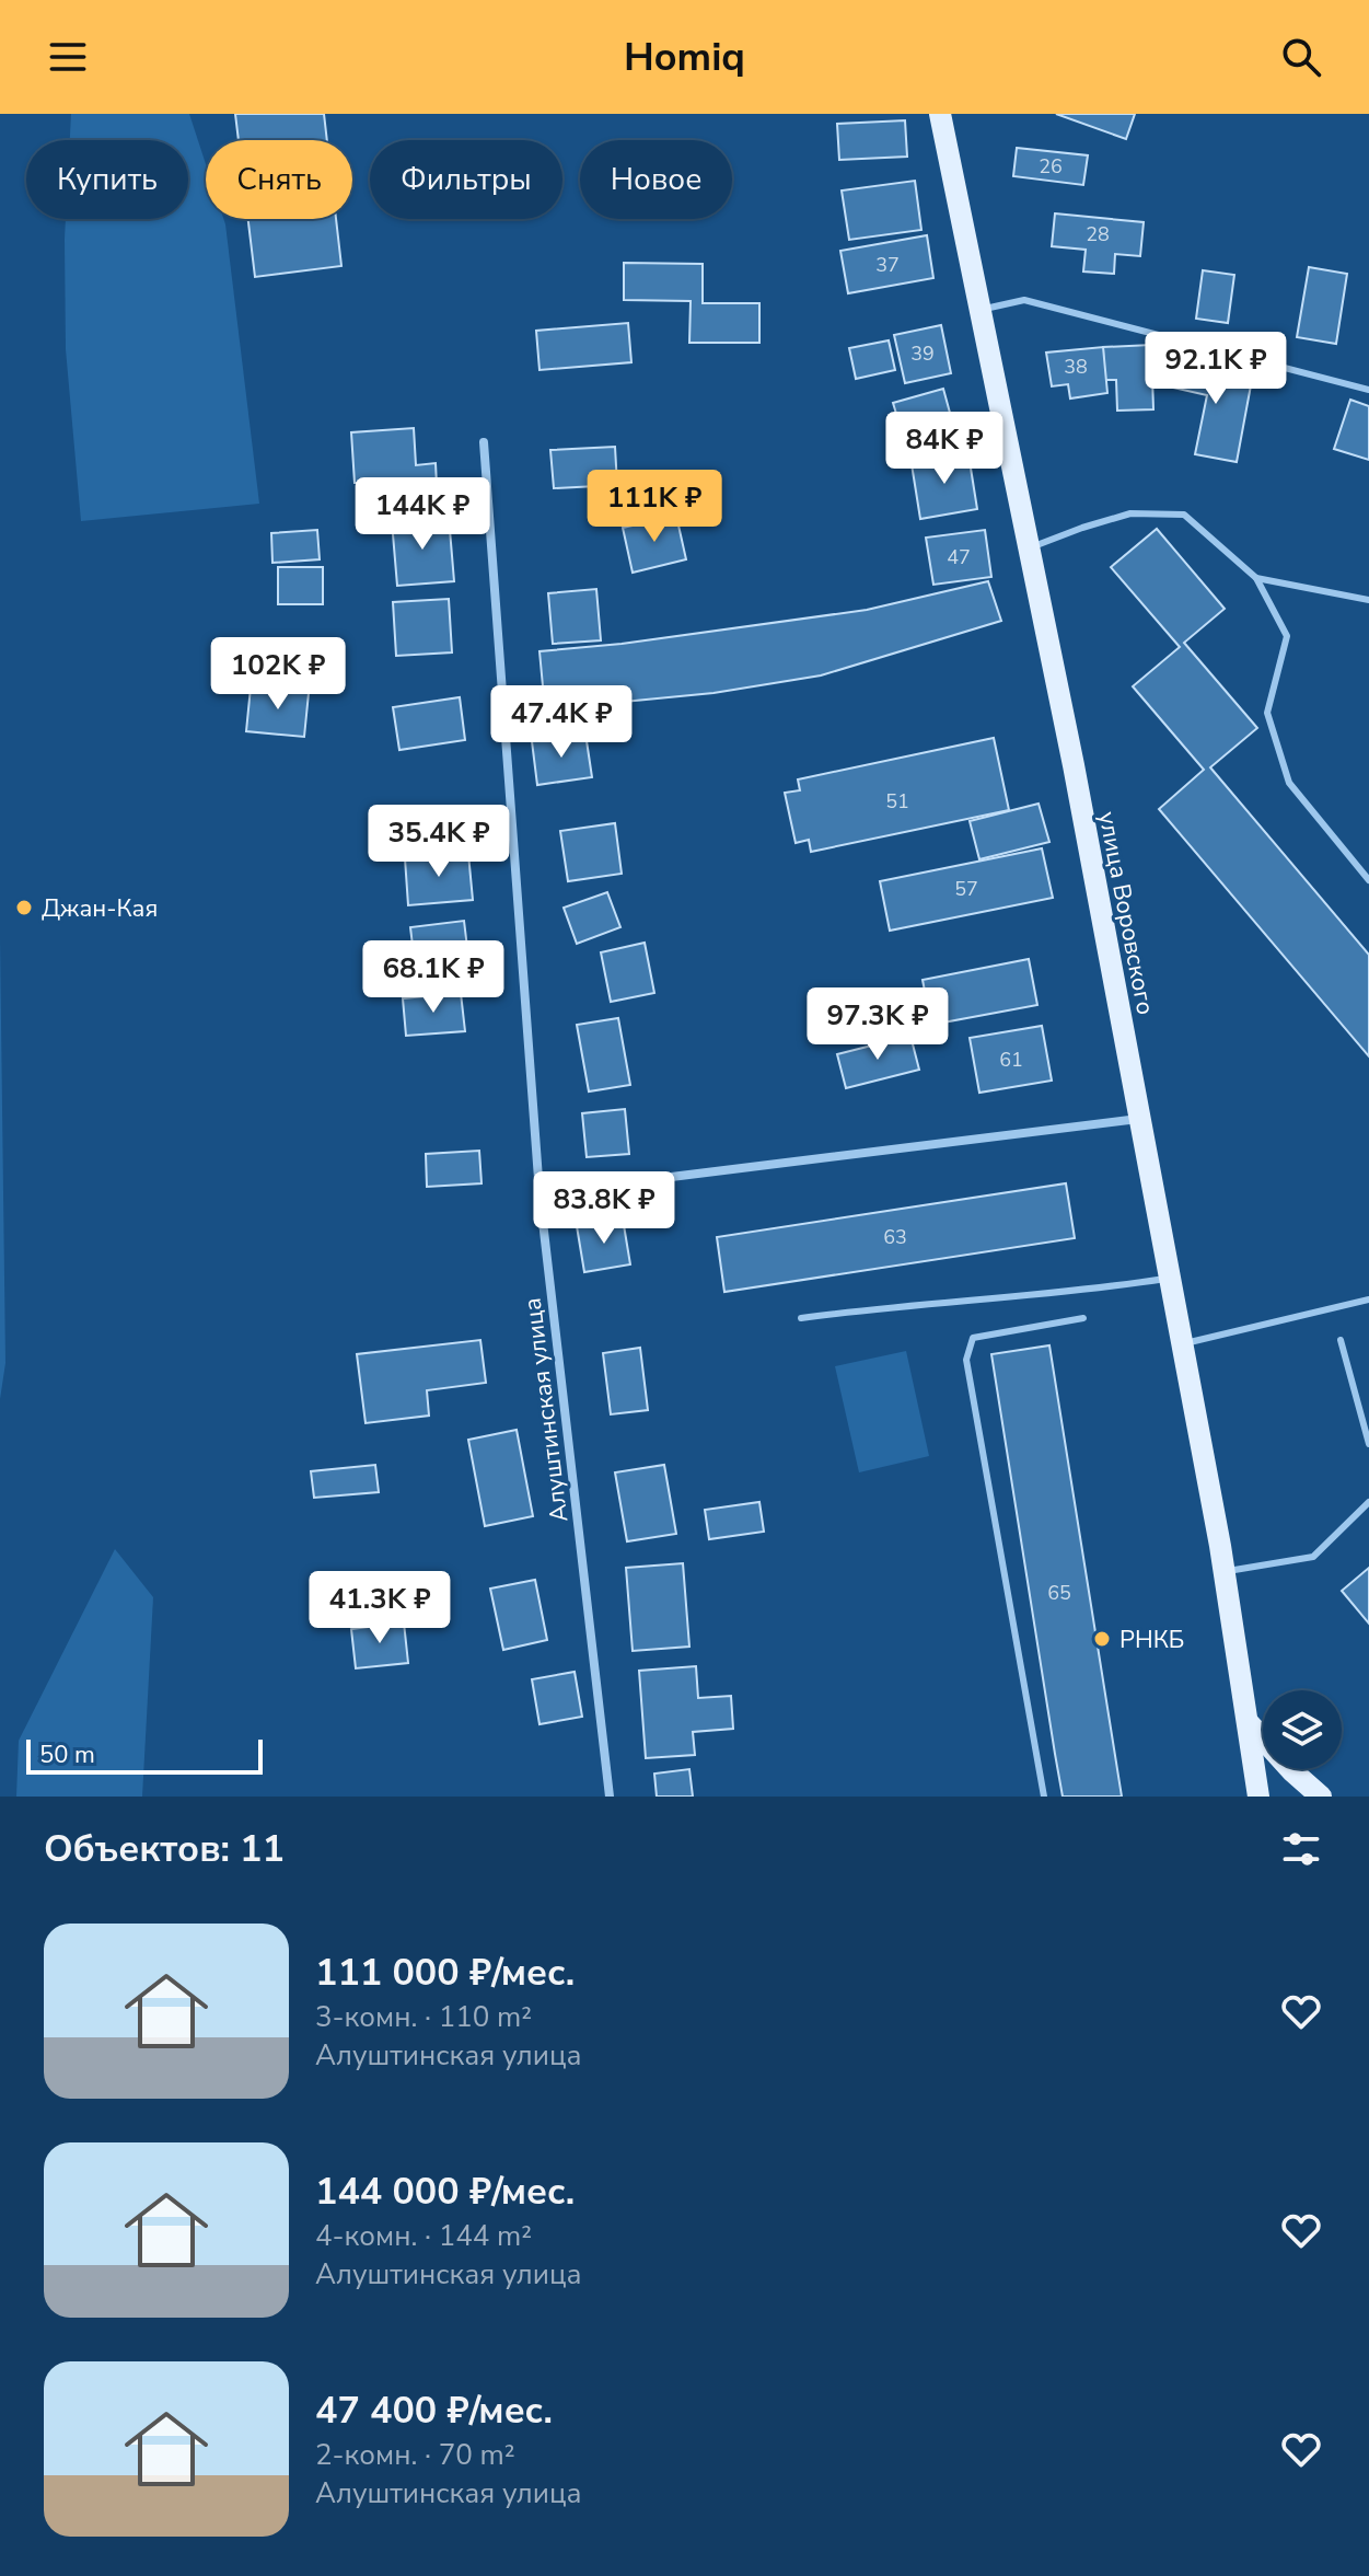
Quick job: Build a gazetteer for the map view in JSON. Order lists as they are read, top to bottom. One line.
{"streets":{"main road":["улица Воровского"],"street":["Алуштинская улица"]},"places":["Джан-Кая","РНКБ"],"house_numbers":["26","28","37","39","38","47","51","57","61","63","65"],"scale_bar":"50 m","page":{"header":"Homiq","chip":["Купить","Снять","Фильтры","Новое"],"price":["92.1K ₽","84K ₽","111K ₽","144K ₽","102K ₽","47.4K ₽","35.4K ₽","68.1K ₽","97.3K ₽","83.8K ₽","41.3K ₽"],"scale":"50 m","heading":"Объектов: 11","list":[{"name":"111 000 ₽/мес.","note":"3-комн. · 110 m² · Алуштинская улица"},{"name":"144 000 ₽/мес.","note":"4-комн. · 144 m² · Алуштинская улица"},{"name":"47 400 ₽/мес.","note":"2-комн. · 70 m² · Алуштинская улица"}]}}
